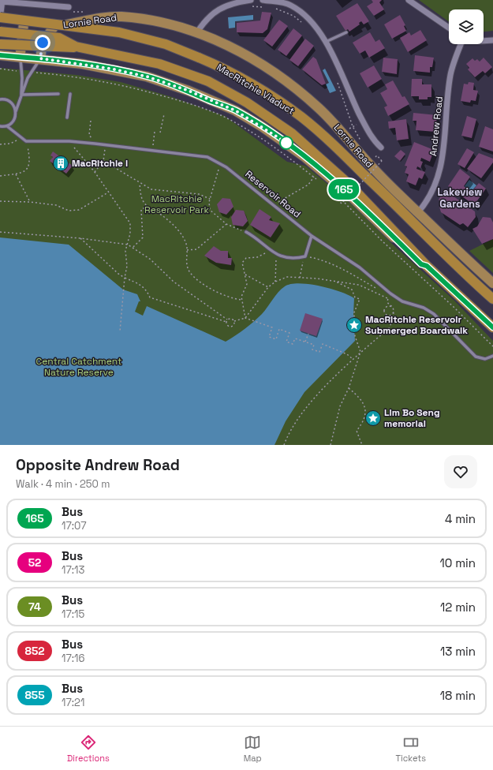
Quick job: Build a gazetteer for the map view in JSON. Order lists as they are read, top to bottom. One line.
{"streets":{"highway":["Lornie Road","MacRitchie Viaduct"],"street":["Andrew Road"],"lane":["Reservoir Road"]},"crossings":[["Lornie Road","MacRitchie Viaduct"],["Lornie Road","Andrew Road"]],"districts":["Lakeview Gardens"],"parks":["MacRitchie Reservoir Park","Central Catchment Nature Reserve"],"places":{"building":["MacRitchie I"],"place":["MacRitchie Reservoir Submerged Boardwalk","Lim Bo Seng memorial"]},"lines":["bus line 165"],"page":{"on_map":"165","heading":["Opposite Andrew Road","Walk · 4 min · 250 m"],"list":[{"mark":"165","name":"Bus","note":"17:07","value":"4 min"},{"mark":"52","name":"Bus","note":"17:13","value":"10 min"},{"mark":"74","name":"Bus","note":"17:15","value":"12 min"},{"mark":"852","name":"Bus","note":"17:16","value":"13 min"},{"mark":"855","name":"Bus","note":"17:21","value":"18 min"}],"tabs":["Directions","Map","Tickets"]}}
